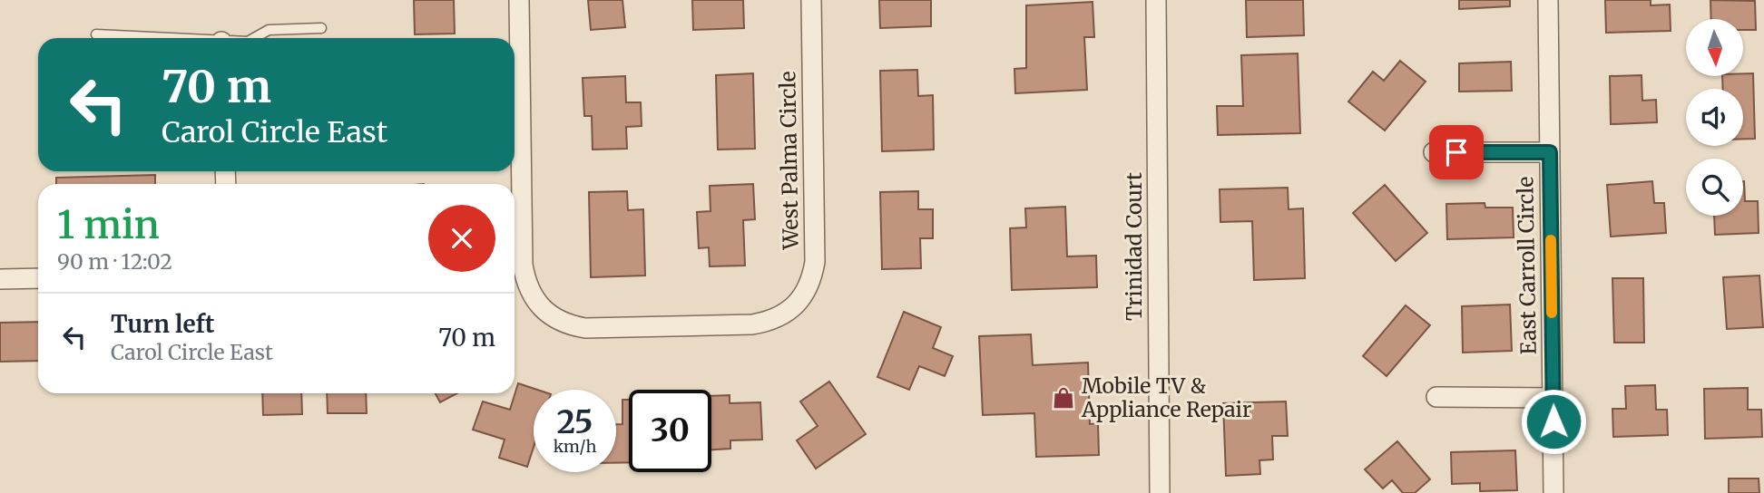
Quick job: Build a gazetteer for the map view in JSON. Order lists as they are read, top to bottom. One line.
{"streets":{"street":["West Palma Circle","Trinidad Court","East Carroll Circle"]},"places":{"shop":["Mobile TV & Appliance Repair"]},"north":"bottom","page":{"turn":["70 m","Carol Circle East"],"heading":["1 min","90 m · 12:02"],"list":[{"name":"Turn left","note":"Carol Circle East","value":"70 m"}],"speed":"25 km/h","limit":"30"}}
